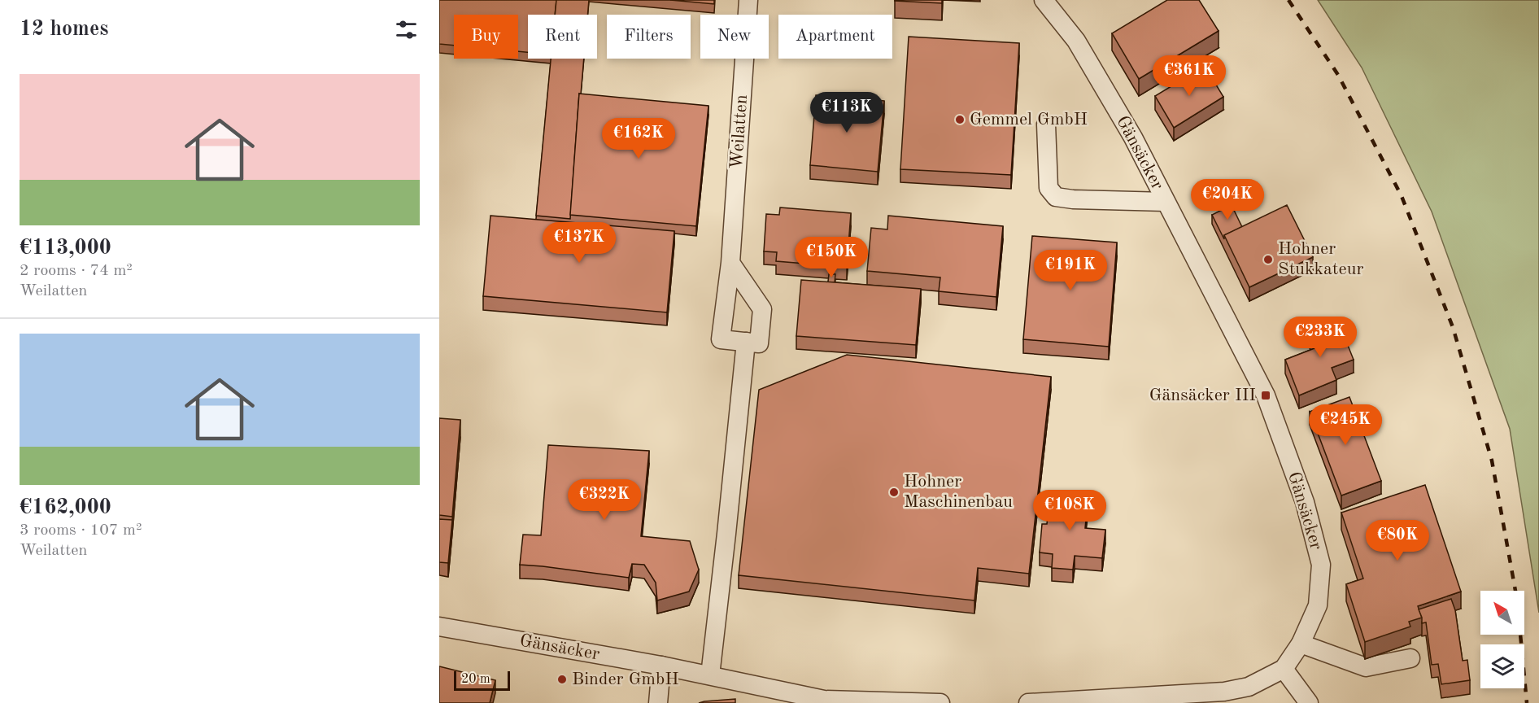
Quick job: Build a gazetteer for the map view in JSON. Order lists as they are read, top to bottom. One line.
{"streets":{"street":["Weilatten","Gänsäcker"]},"places":{"other":["Gemmel GmbH","Hohner Stukkateur","Hohner Maschinenbau","Binder GmbH"],"transit":["Gänsäcker III"]},"scale_bar":"20 m","north":"top left","page":{"heading":"12 homes","chip":["Buy","Rent","Filters","New","Apartment"],"price":["€361K","€113K","€162K","€204K","€137K","€150K","€191K","€233K","€245K","€322K","€108K","€80K"],"list":[{"name":"€113,000","note":"2 rooms · 74 m² · Weilatten"},{"name":"€162,000","note":"3 rooms · 107 m² · Weilatten"}],"scale":"20 m"}}
